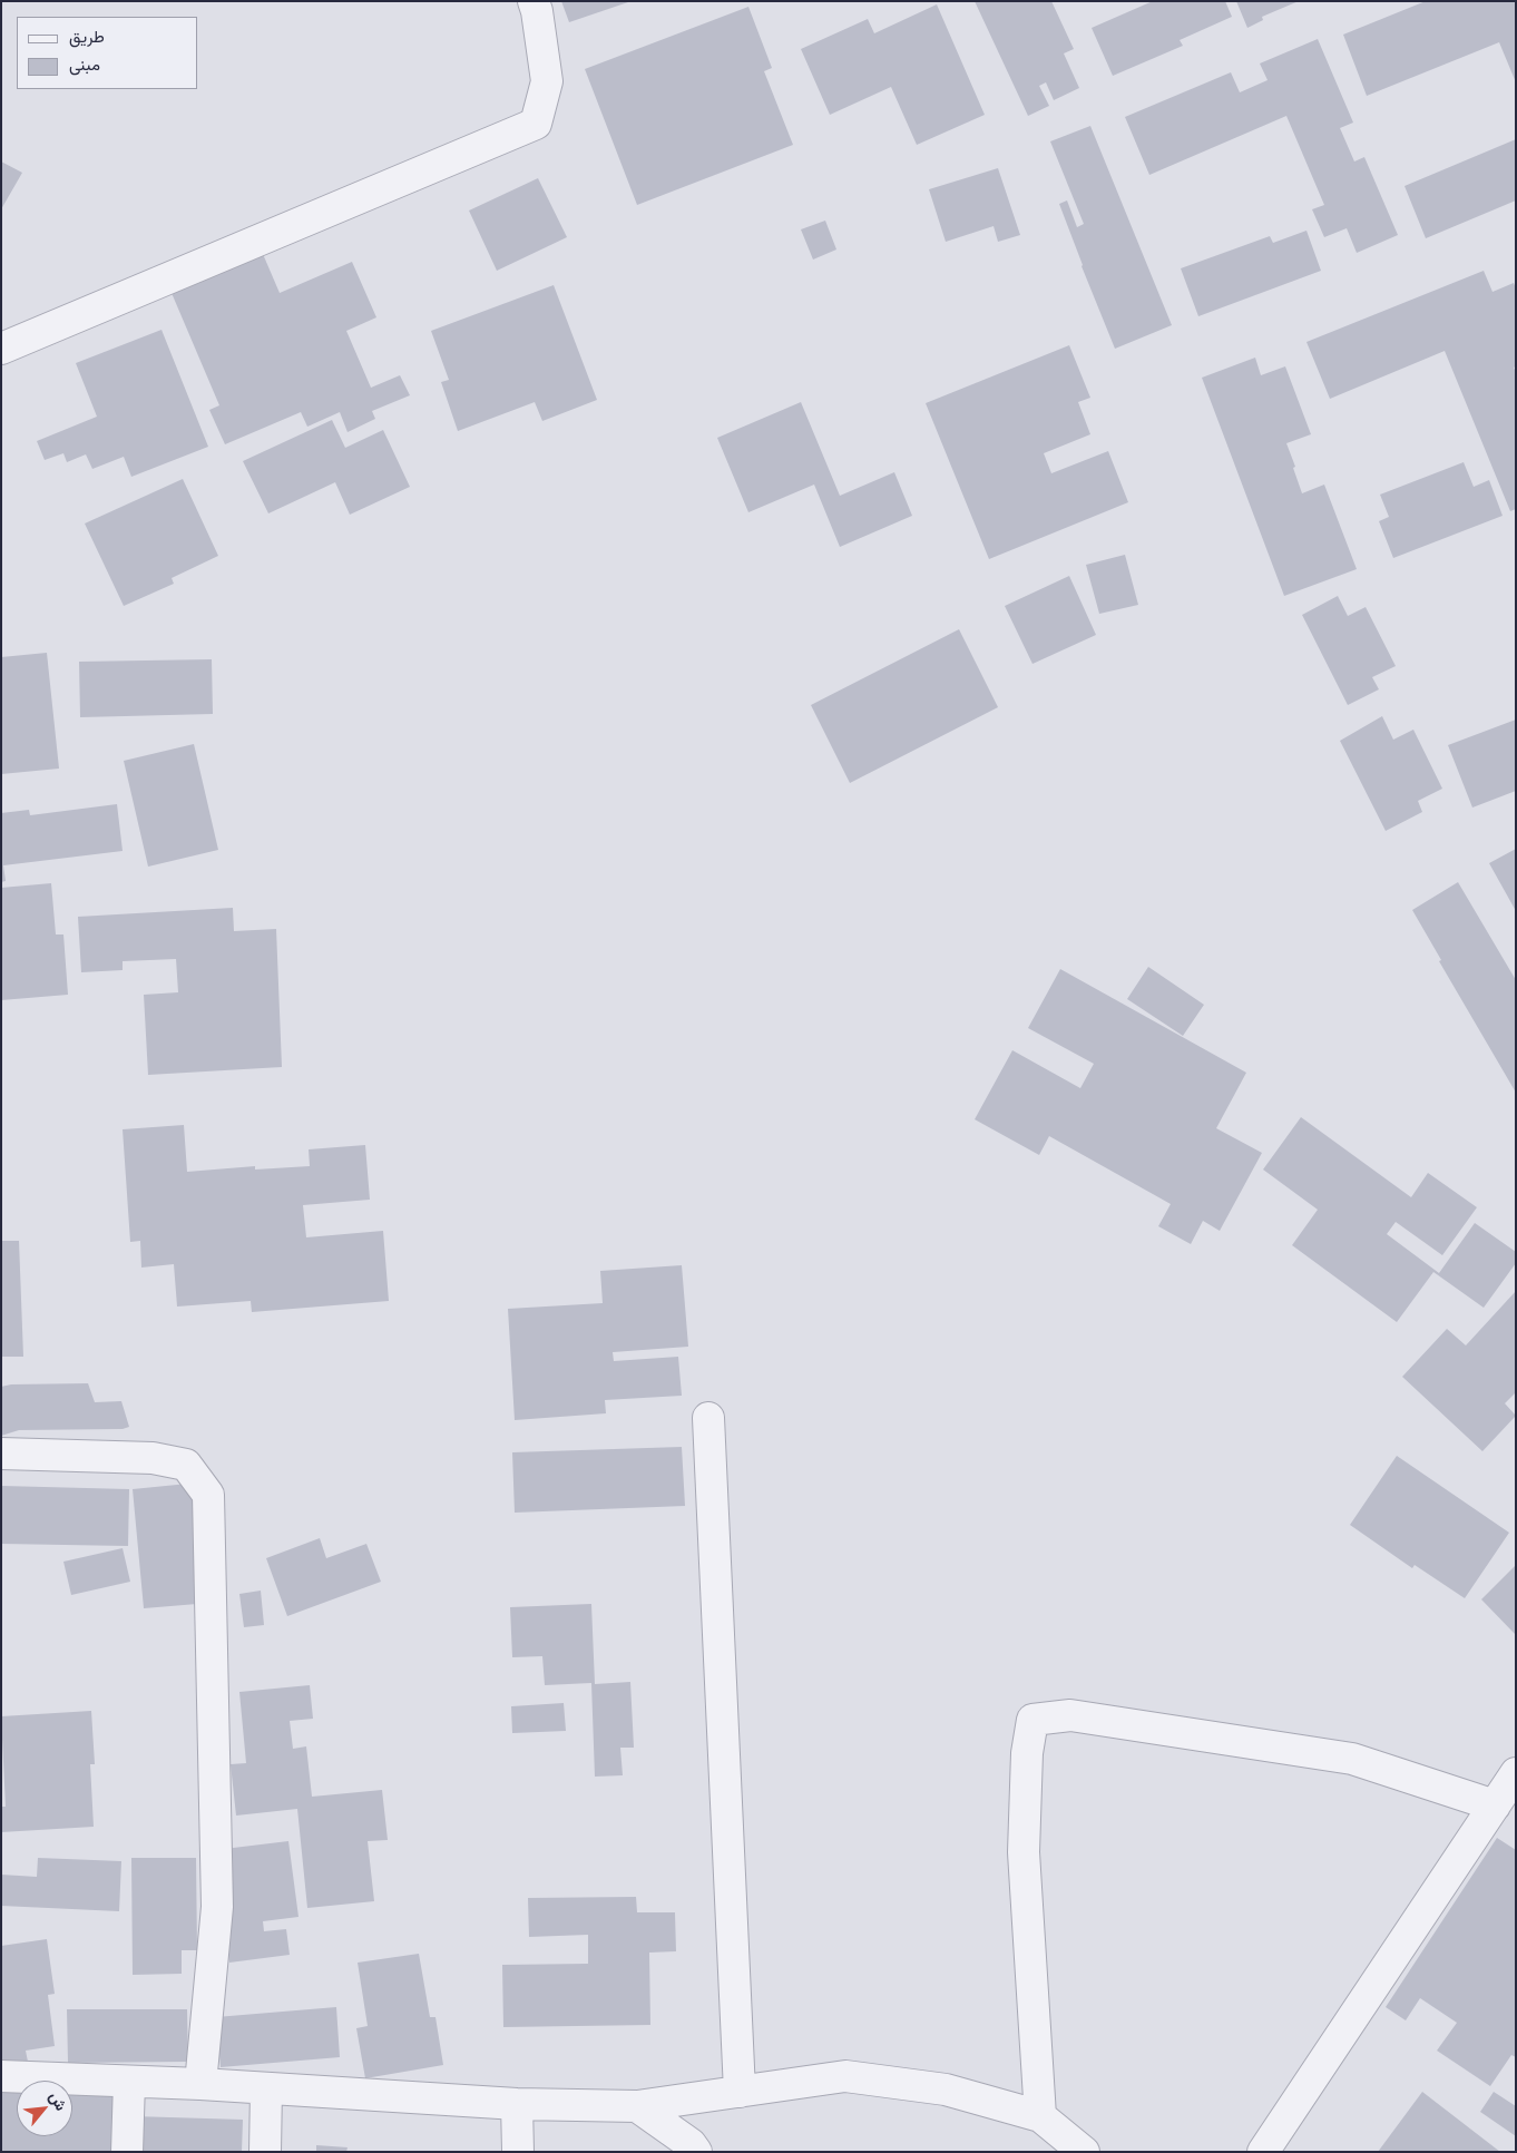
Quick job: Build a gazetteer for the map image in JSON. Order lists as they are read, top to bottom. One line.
{"legend":["طريق","مبنى"],"north":"top right"}
